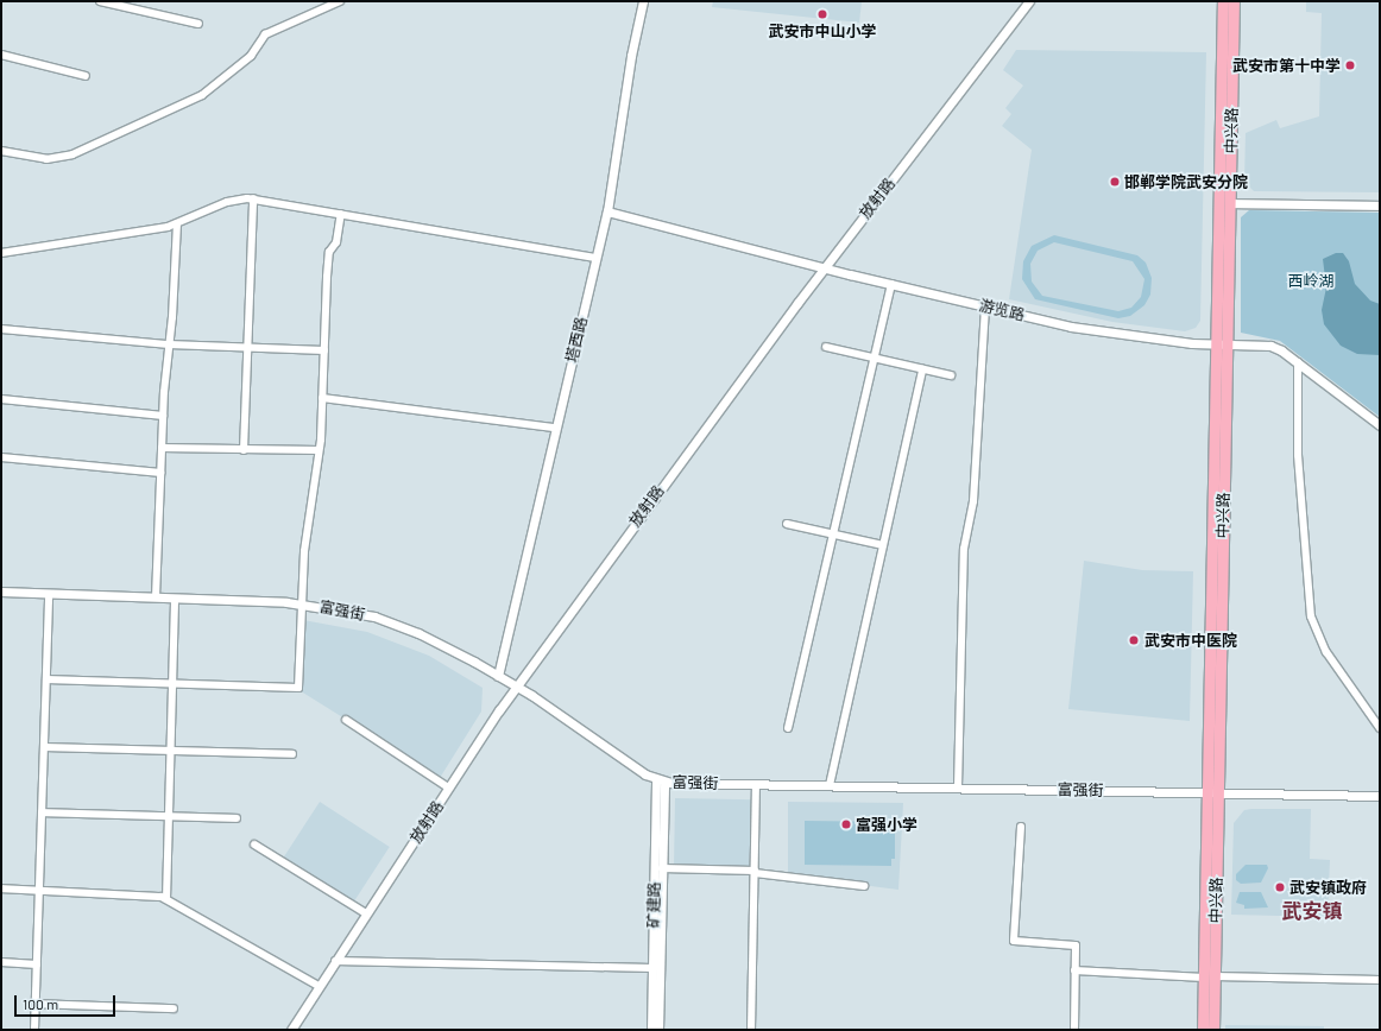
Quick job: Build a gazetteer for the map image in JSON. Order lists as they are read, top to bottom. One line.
{"streets":{"main road":["中兴路"],"street":["放射路","游览路","塔西路","富强街","矿建路"]},"crossings":[["中兴路","游览路"],["中兴路","富强街"],["放射路","游览路"],["放射路","富强街"],["游览路","塔西路"],["塔西路","富强街"],["富强街","矿建路"]],"districts":["武安镇"],"parks":["西岭湖"],"places":["武安市中山小学","武安市第十中学","邯郸学院武安分院","武安市中医院","富强小学","武安镇政府"],"scale_bar":"100 m"}
